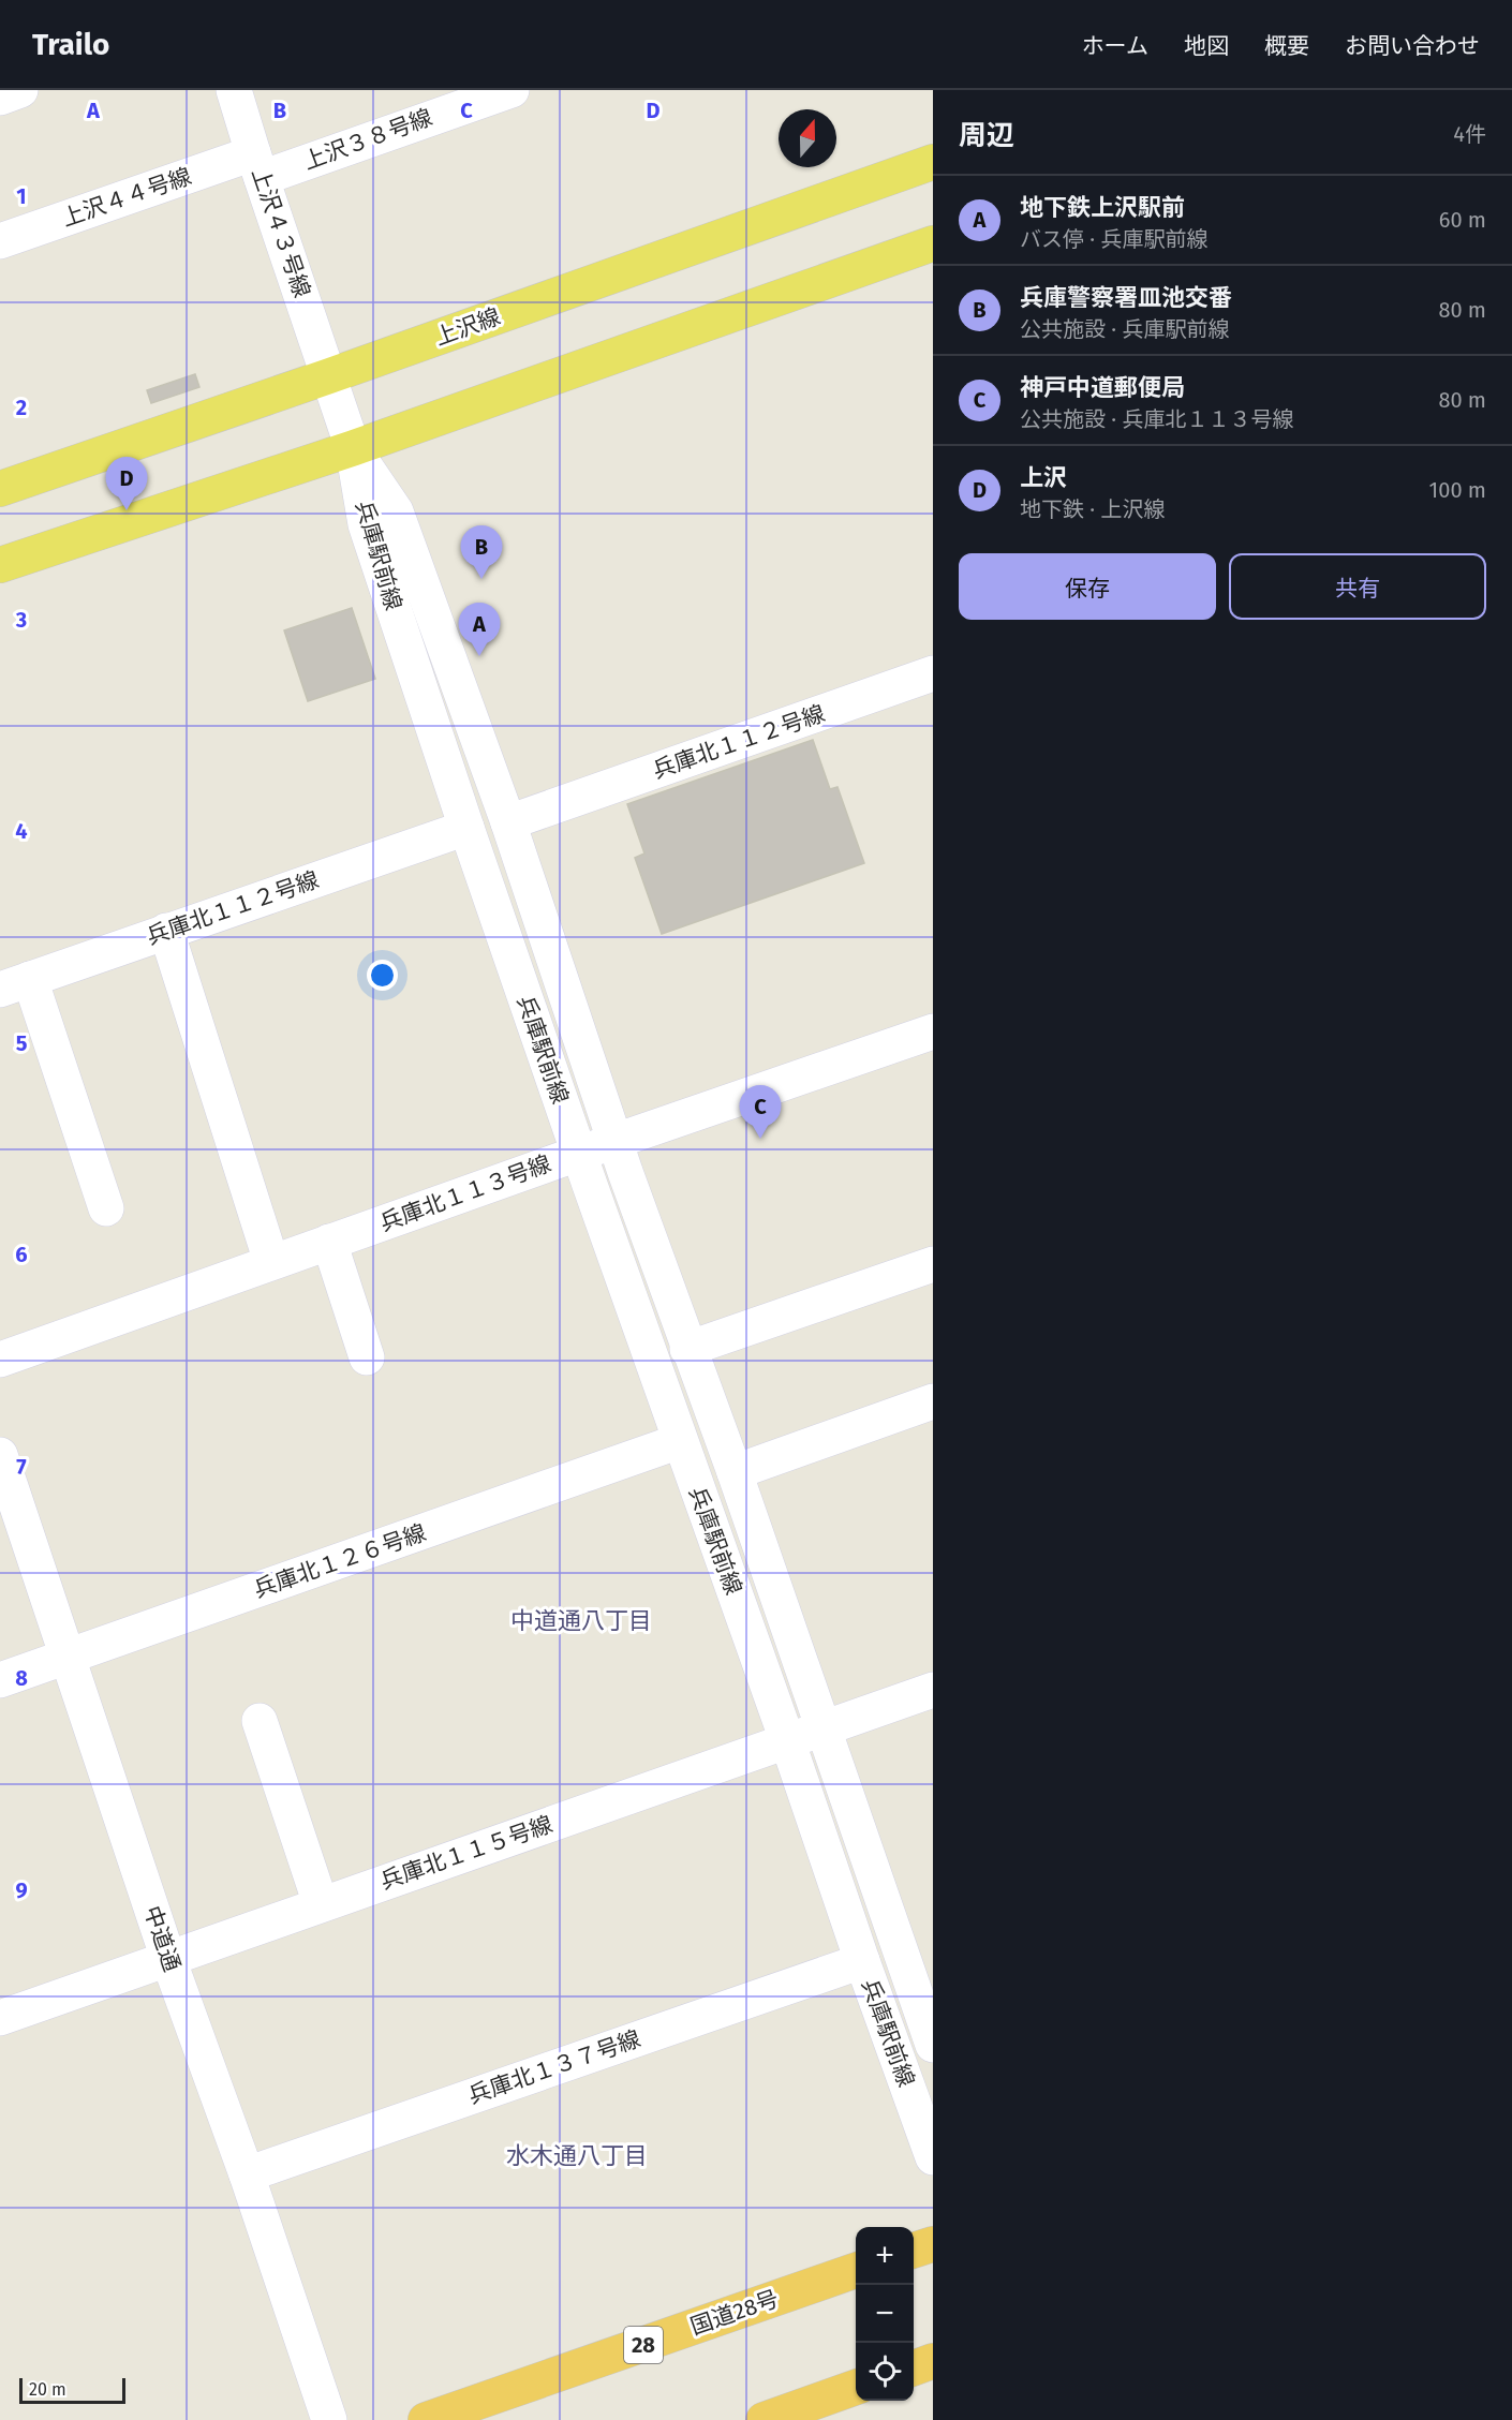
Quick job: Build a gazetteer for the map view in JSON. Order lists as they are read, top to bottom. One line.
{"streets":{"highway":["国道28号","28"],"main road":["上沢線"],"street":["上沢３８号線","上沢４４号線","上沢４３号線","兵庫駅前線","兵庫北１１２号線","兵庫北１１３号線","兵庫北１２６号線","兵庫北１１５号線","中道通","兵庫北１３７号線"]},"crossings":[["上沢３８号線","上沢４４号線"],["上沢３８号線","上沢４３号線"],["上沢４４号線","上沢４３号線"],["上沢４３号線","上沢線"],["上沢４３号線","兵庫駅前線"],["兵庫駅前線","兵庫北１１２号線"],["兵庫駅前線","兵庫北１１３号線"],["兵庫駅前線","兵庫北１２６号線"],["兵庫駅前線","兵庫北１１５号線"],["兵庫駅前線","兵庫北１３７号線"],["兵庫北１２６号線","中道通"],["兵庫北１１５号線","中道通"],["中道通","兵庫北１３７号線"]],"districts":["中道通八丁目","水木通八丁目"],"scale_bar":"20 m","north":"top","page":{"header":"Trailo","nav":["ホーム","地図","概要","お問い合わせ"],"heading":["周辺","4件"],"list":[{"mark":"A","name":"地下鉄上沢駅前","note":"バス停 · 兵庫駅前線","value":"60 m"},{"mark":"B","name":"兵庫警察署皿池交番","note":"公共施設 · 兵庫駅前線","value":"80 m"},{"mark":"C","name":"神戸中道郵便局","note":"公共施設 · 兵庫北１１３号線","value":"80 m"},{"mark":"D","name":"上沢","note":"地下鉄 · 上沢線","value":"100 m"}],"pins":["D","B","A","C"],"buttons":["保存","共有"],"map_buttons":["+","−"],"scale":"20 m"},"grid":{"columns":["A","B","C","D"],"rows":["1","2","3","4","5","6","7","8","9"]}}
